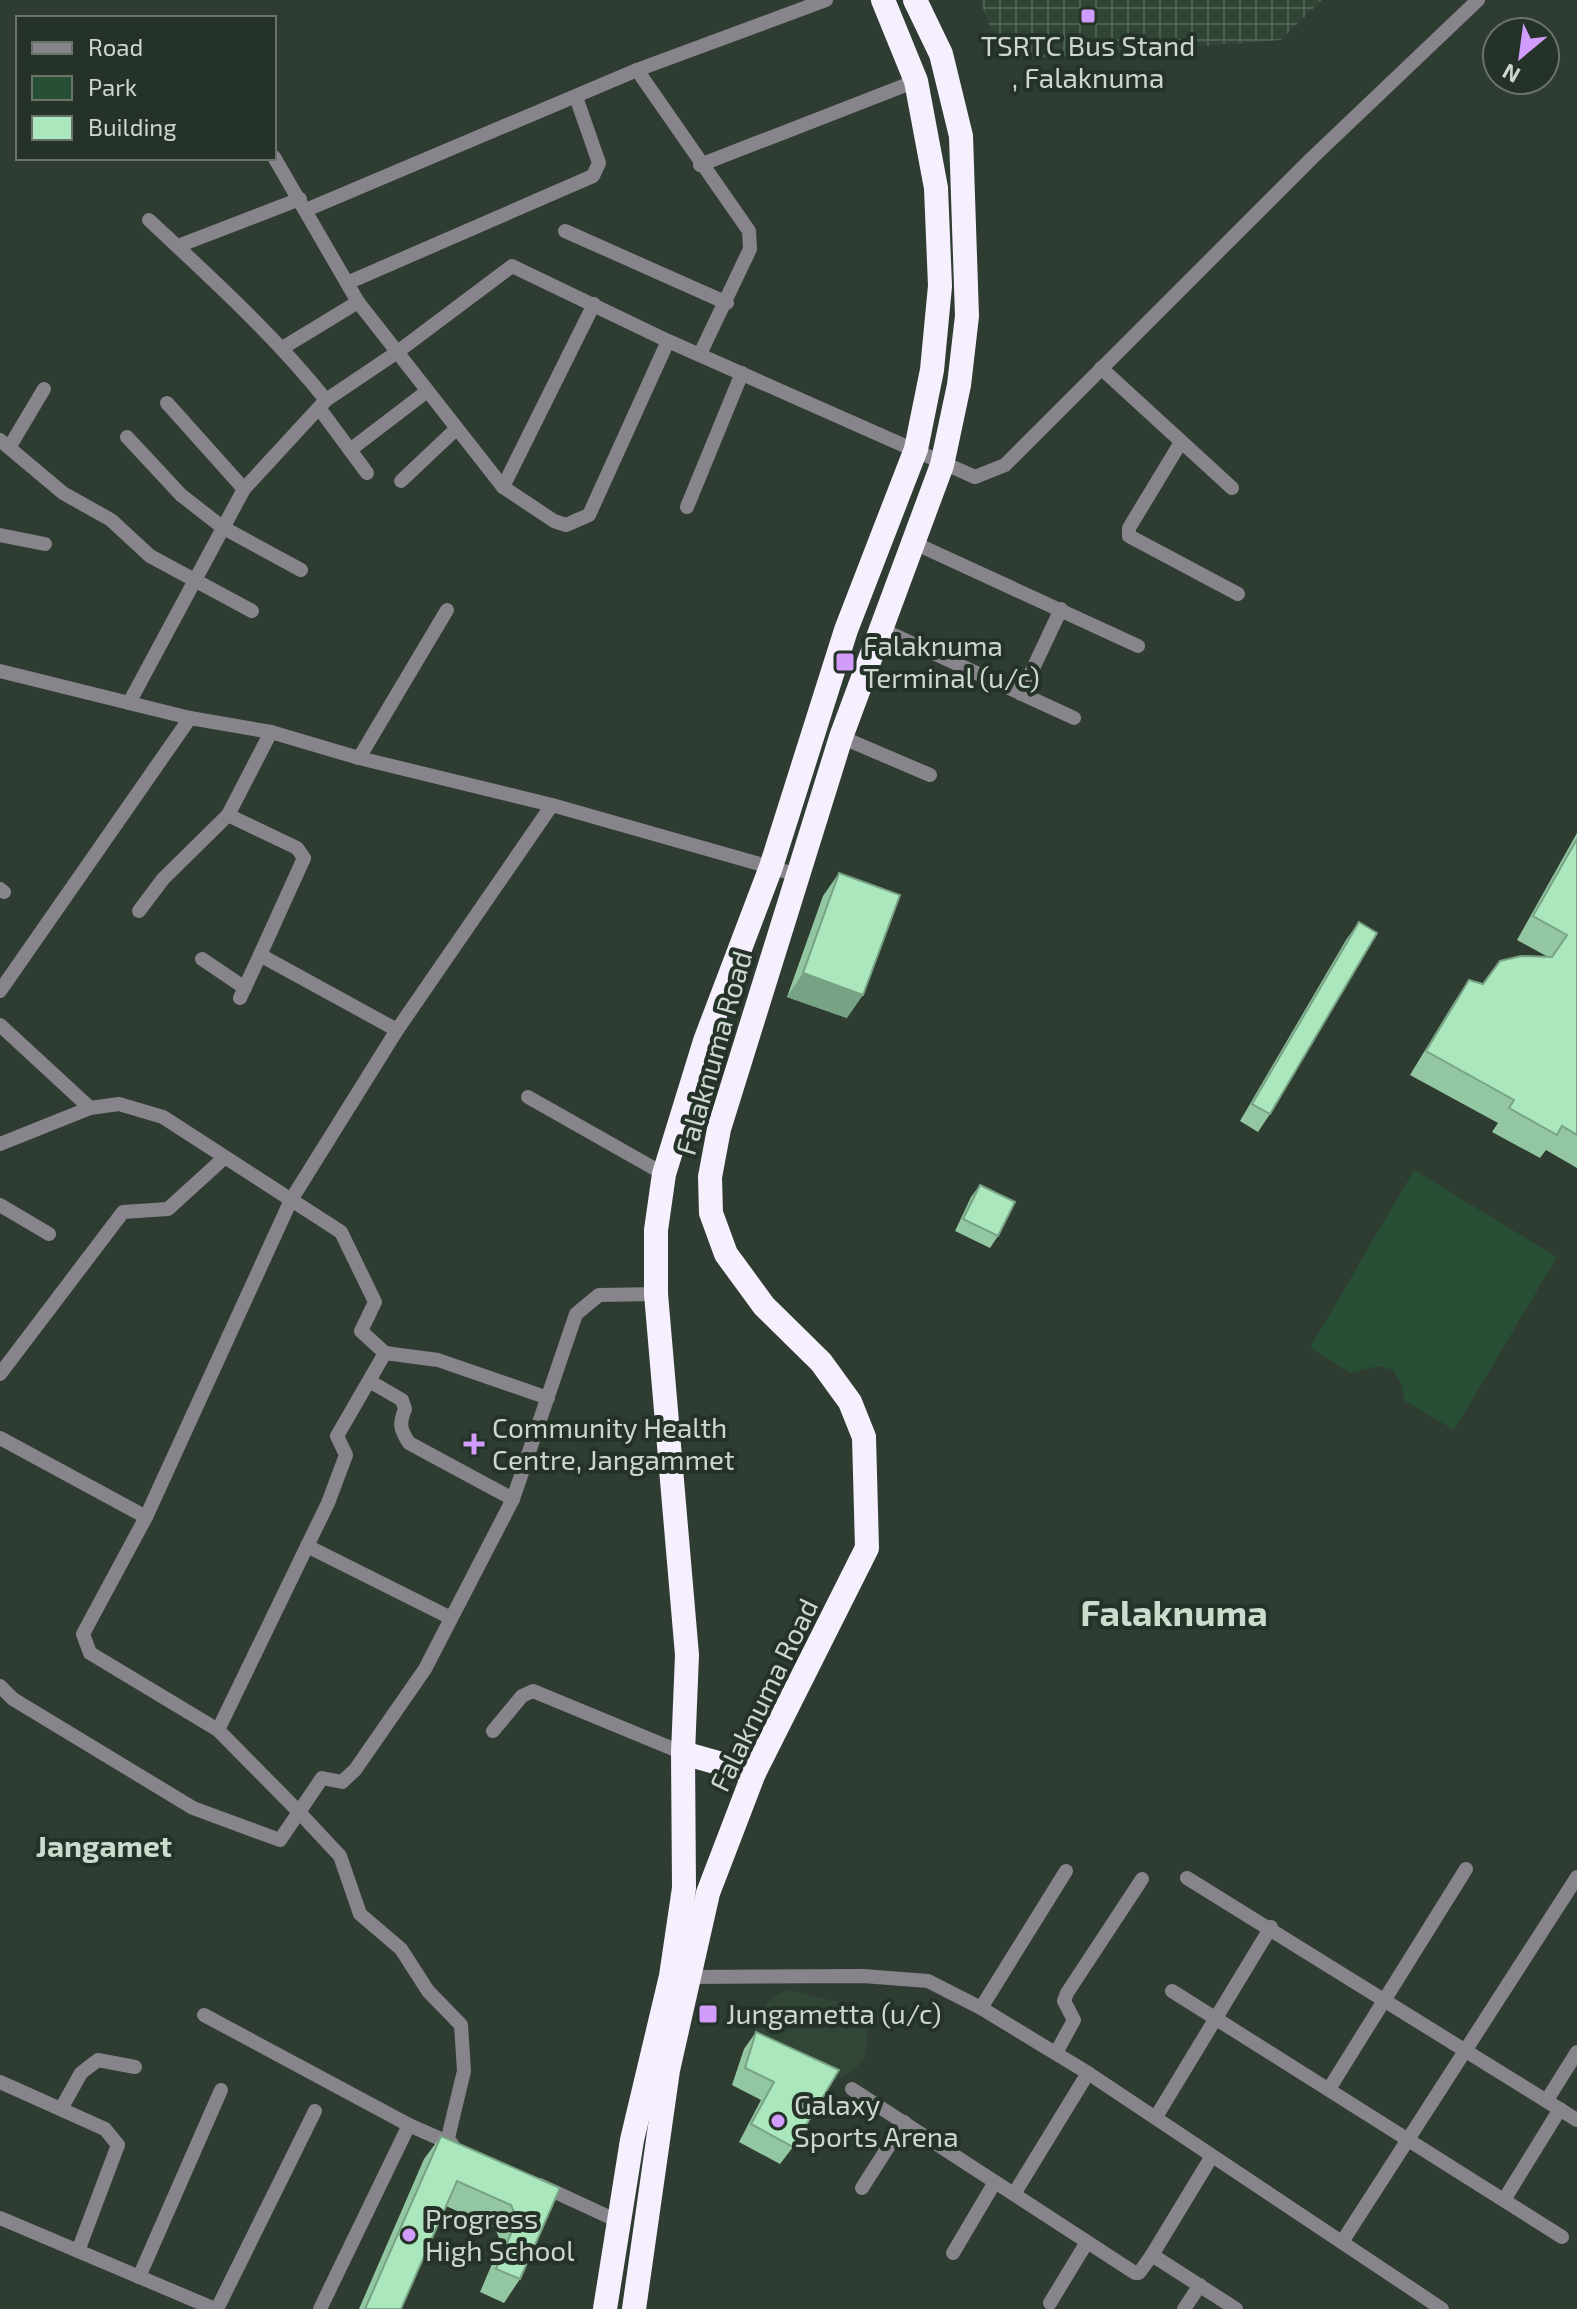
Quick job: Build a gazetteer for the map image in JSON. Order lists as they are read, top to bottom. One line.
{"streets":{"highway":["Falaknuma Road"]},"districts":["Falaknuma","Jangamet"],"places":{"transit":["TSRTC Bus Stand , Falaknuma","Falaknuma Terminal (u/c)","Jungametta (u/c)"],"health":["Community Health Centre, Jangammet"],"other":["Galaxy Sports Arena","Progress High School"]},"legend":["Road","Park","Building"],"north":"bottom left"}
